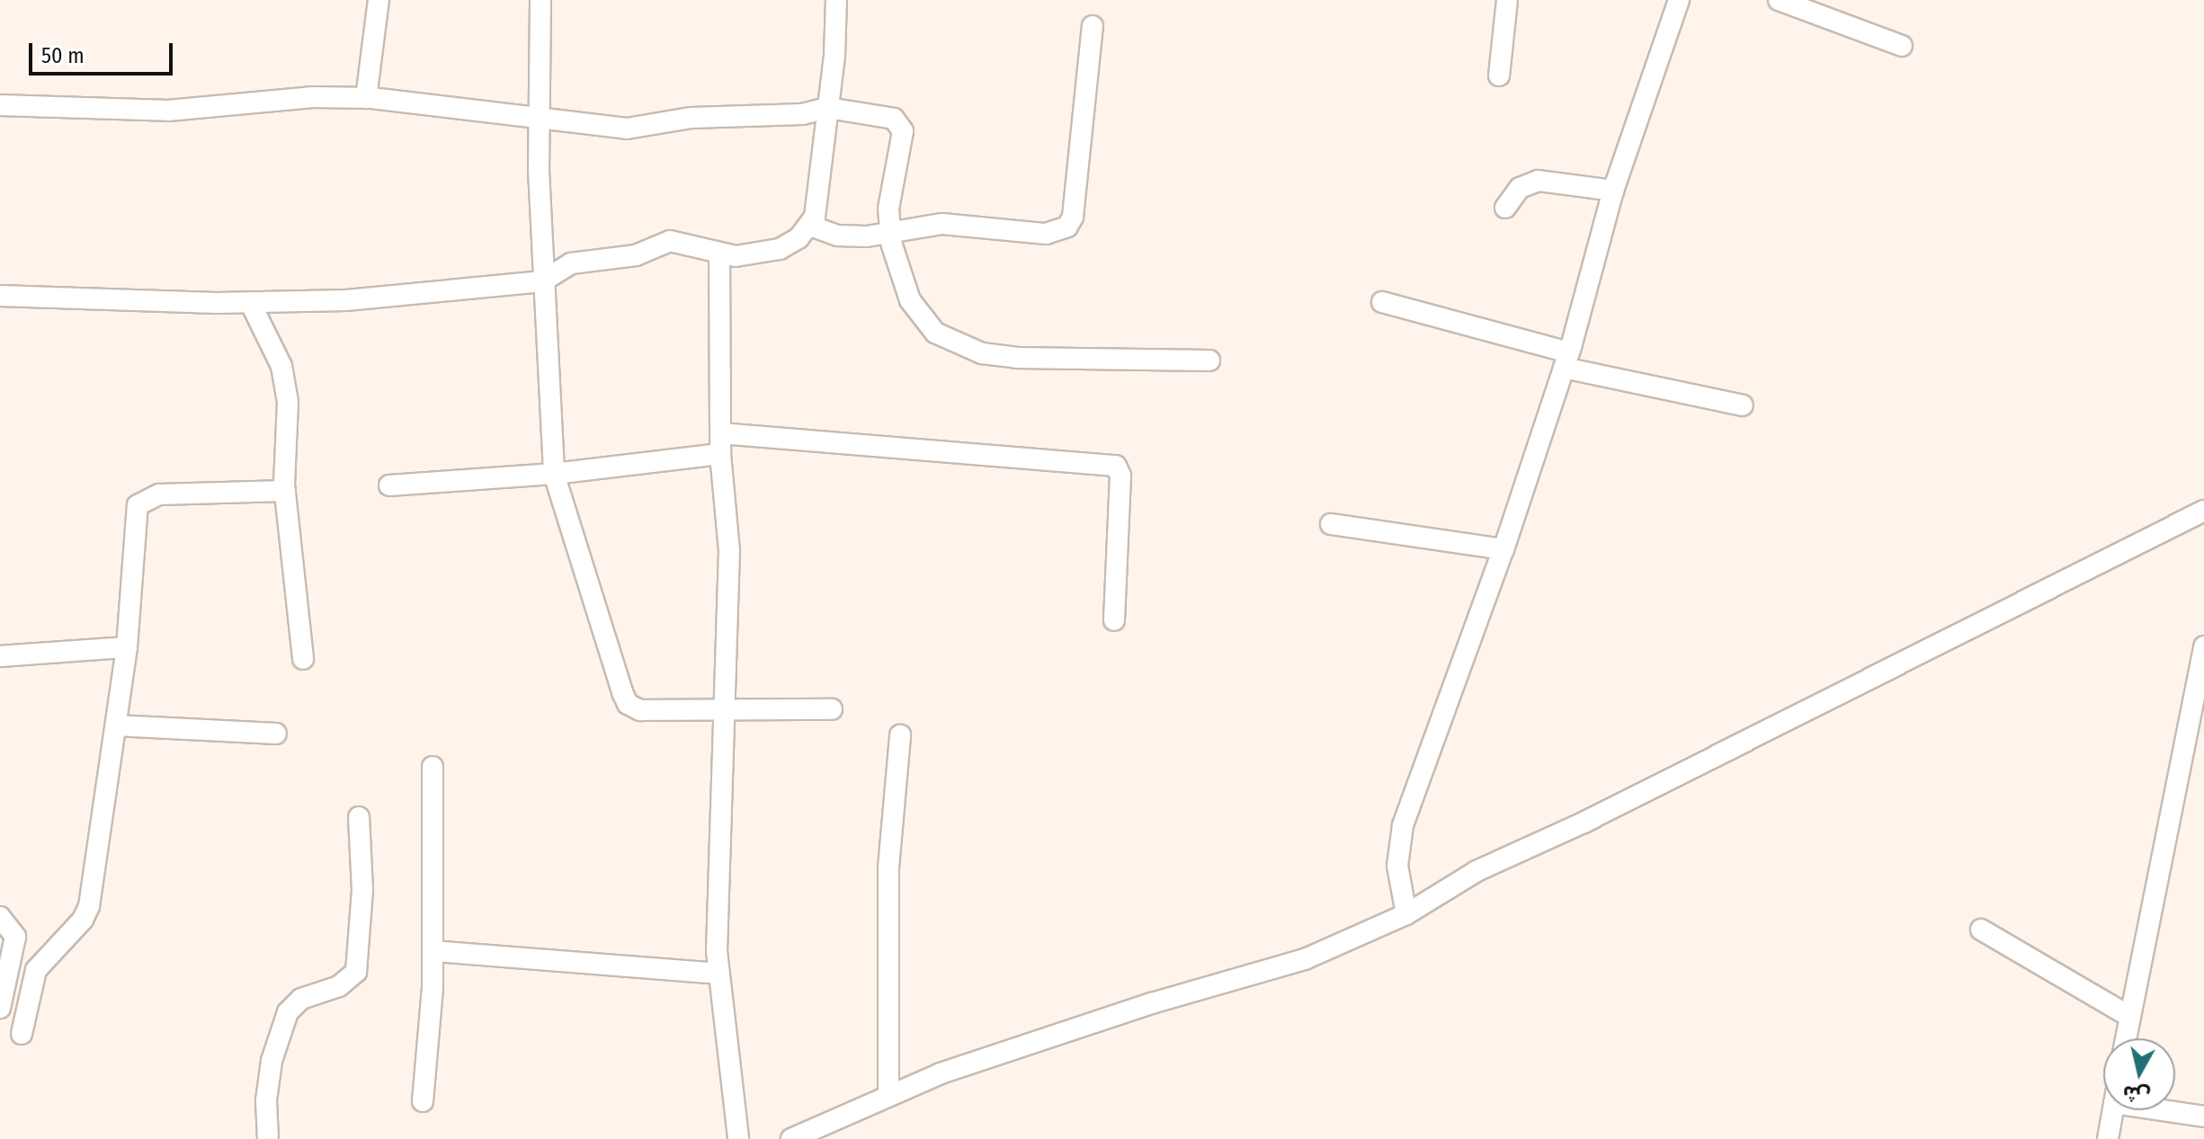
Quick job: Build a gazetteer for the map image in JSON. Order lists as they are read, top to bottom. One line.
{"scale_bar":"50 m","north":"bottom"}
